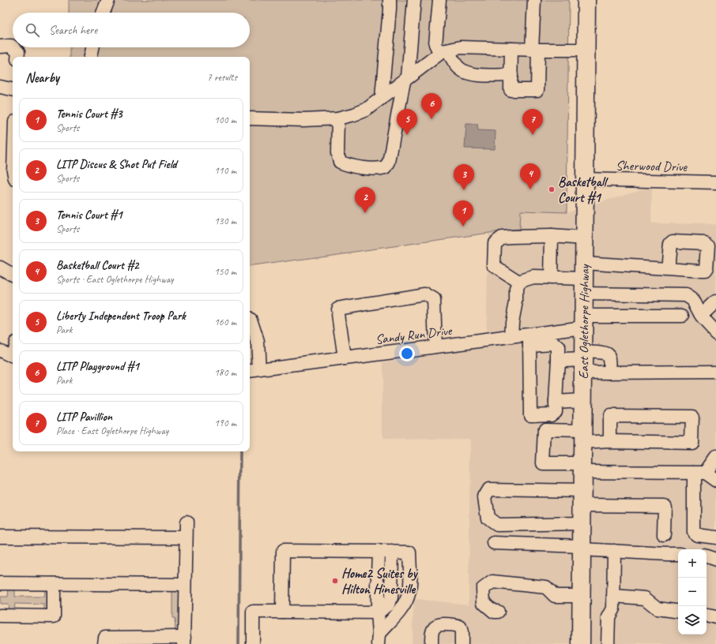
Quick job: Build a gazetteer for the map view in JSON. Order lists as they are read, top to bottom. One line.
{"streets":{"highway":["East Oglethorpe Highway"],"street":["Sherwood Drive","Sandy Run Drive"]},"crossings":[["Sherwood Drive","East Oglethorpe Highway"],["East Oglethorpe Highway","Sandy Run Drive"]],"places":["Basketball Court #1","Home2 Suites by Hilton Hinesville"],"page":{"search":"Search here","heading":["Nearby","7 results"],"pins":["6","5","7","4","3","2","1"],"list":[{"mark":"1","name":"Tennis Court #3","note":"Sports","value":"100 m"},{"mark":"2","name":"LITP Discus & Shot Put Field","note":"Sports","value":"110 m"},{"mark":"3","name":"Tennis Court #1","note":"Sports","value":"130 m"},{"mark":"4","name":"Basketball Court #2","note":"Sports · East Oglethorpe Highway","value":"150 m"},{"mark":"5","name":"Liberty Independent Troop Park","note":"Park","value":"160 m"},{"mark":"6","name":"LITP Playground #1","note":"Park","value":"180 m"},{"mark":"7","name":"LITP Pavillion","note":"Place · East Oglethorpe Highway","value":"190 m"}],"map_buttons":["+","−"]}}
